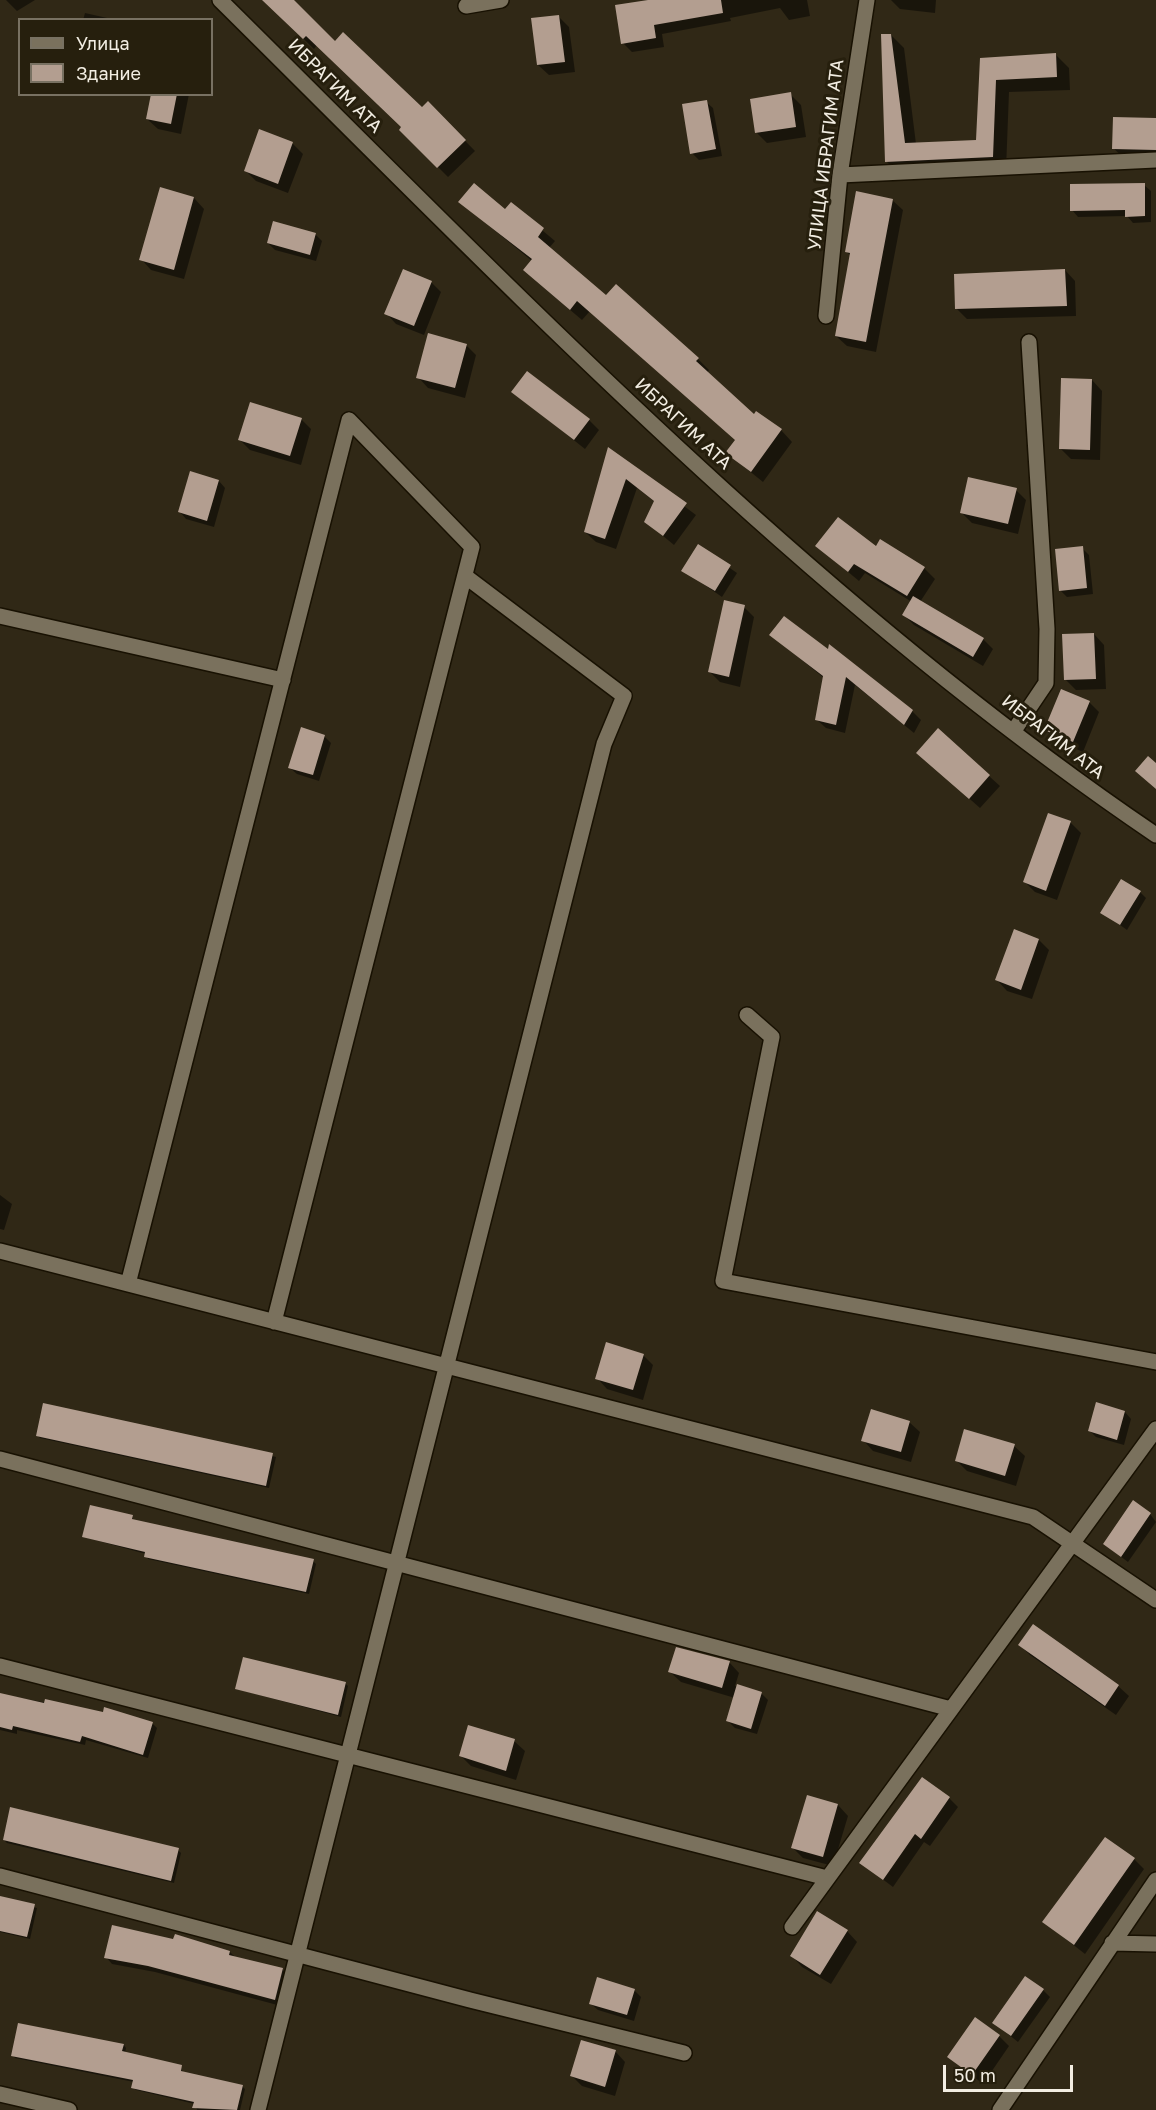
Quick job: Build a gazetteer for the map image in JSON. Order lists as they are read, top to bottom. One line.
{"streets":{"street":["ИБРАГИМ АТА","УЛИЦА ИБРАГИМ АТА"]},"legend":["Улица","Здание"],"scale_bar":"50 m"}
